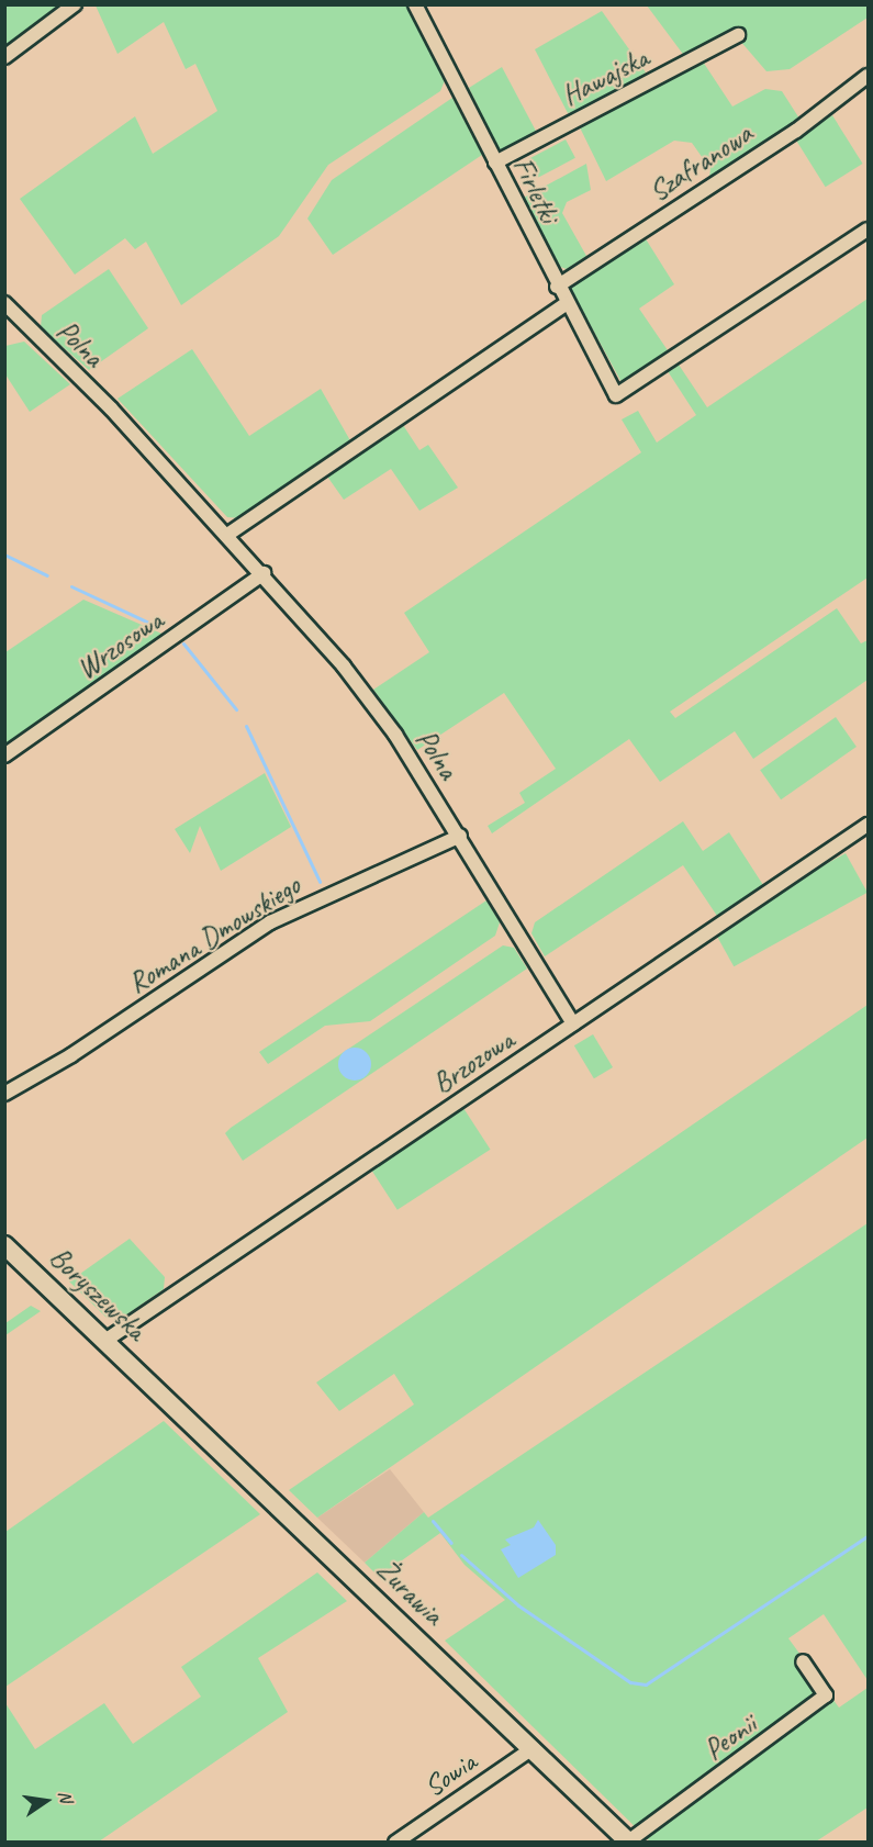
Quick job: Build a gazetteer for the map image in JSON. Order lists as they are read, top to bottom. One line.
{"streets":{"main road":["Boryszewska","Żurawia"],"street":["Hawajska","Szafranowa","Firletki","Polna","Wrzosowa","Romana Dmowskiego","Brzozowa","Peonii","Sowia"]},"crossings":[["Hawajska","Firletki"],["Szafranowa","Firletki"],["Polna","Wrzosowa"],["Polna","Romana Dmowskiego"],["Polna","Brzozowa"],["Brzozowa","Boryszewska"],["Boryszewska","Żurawia"],["Żurawia","Peonii"],["Żurawia","Sowia"]],"north":"right"}
